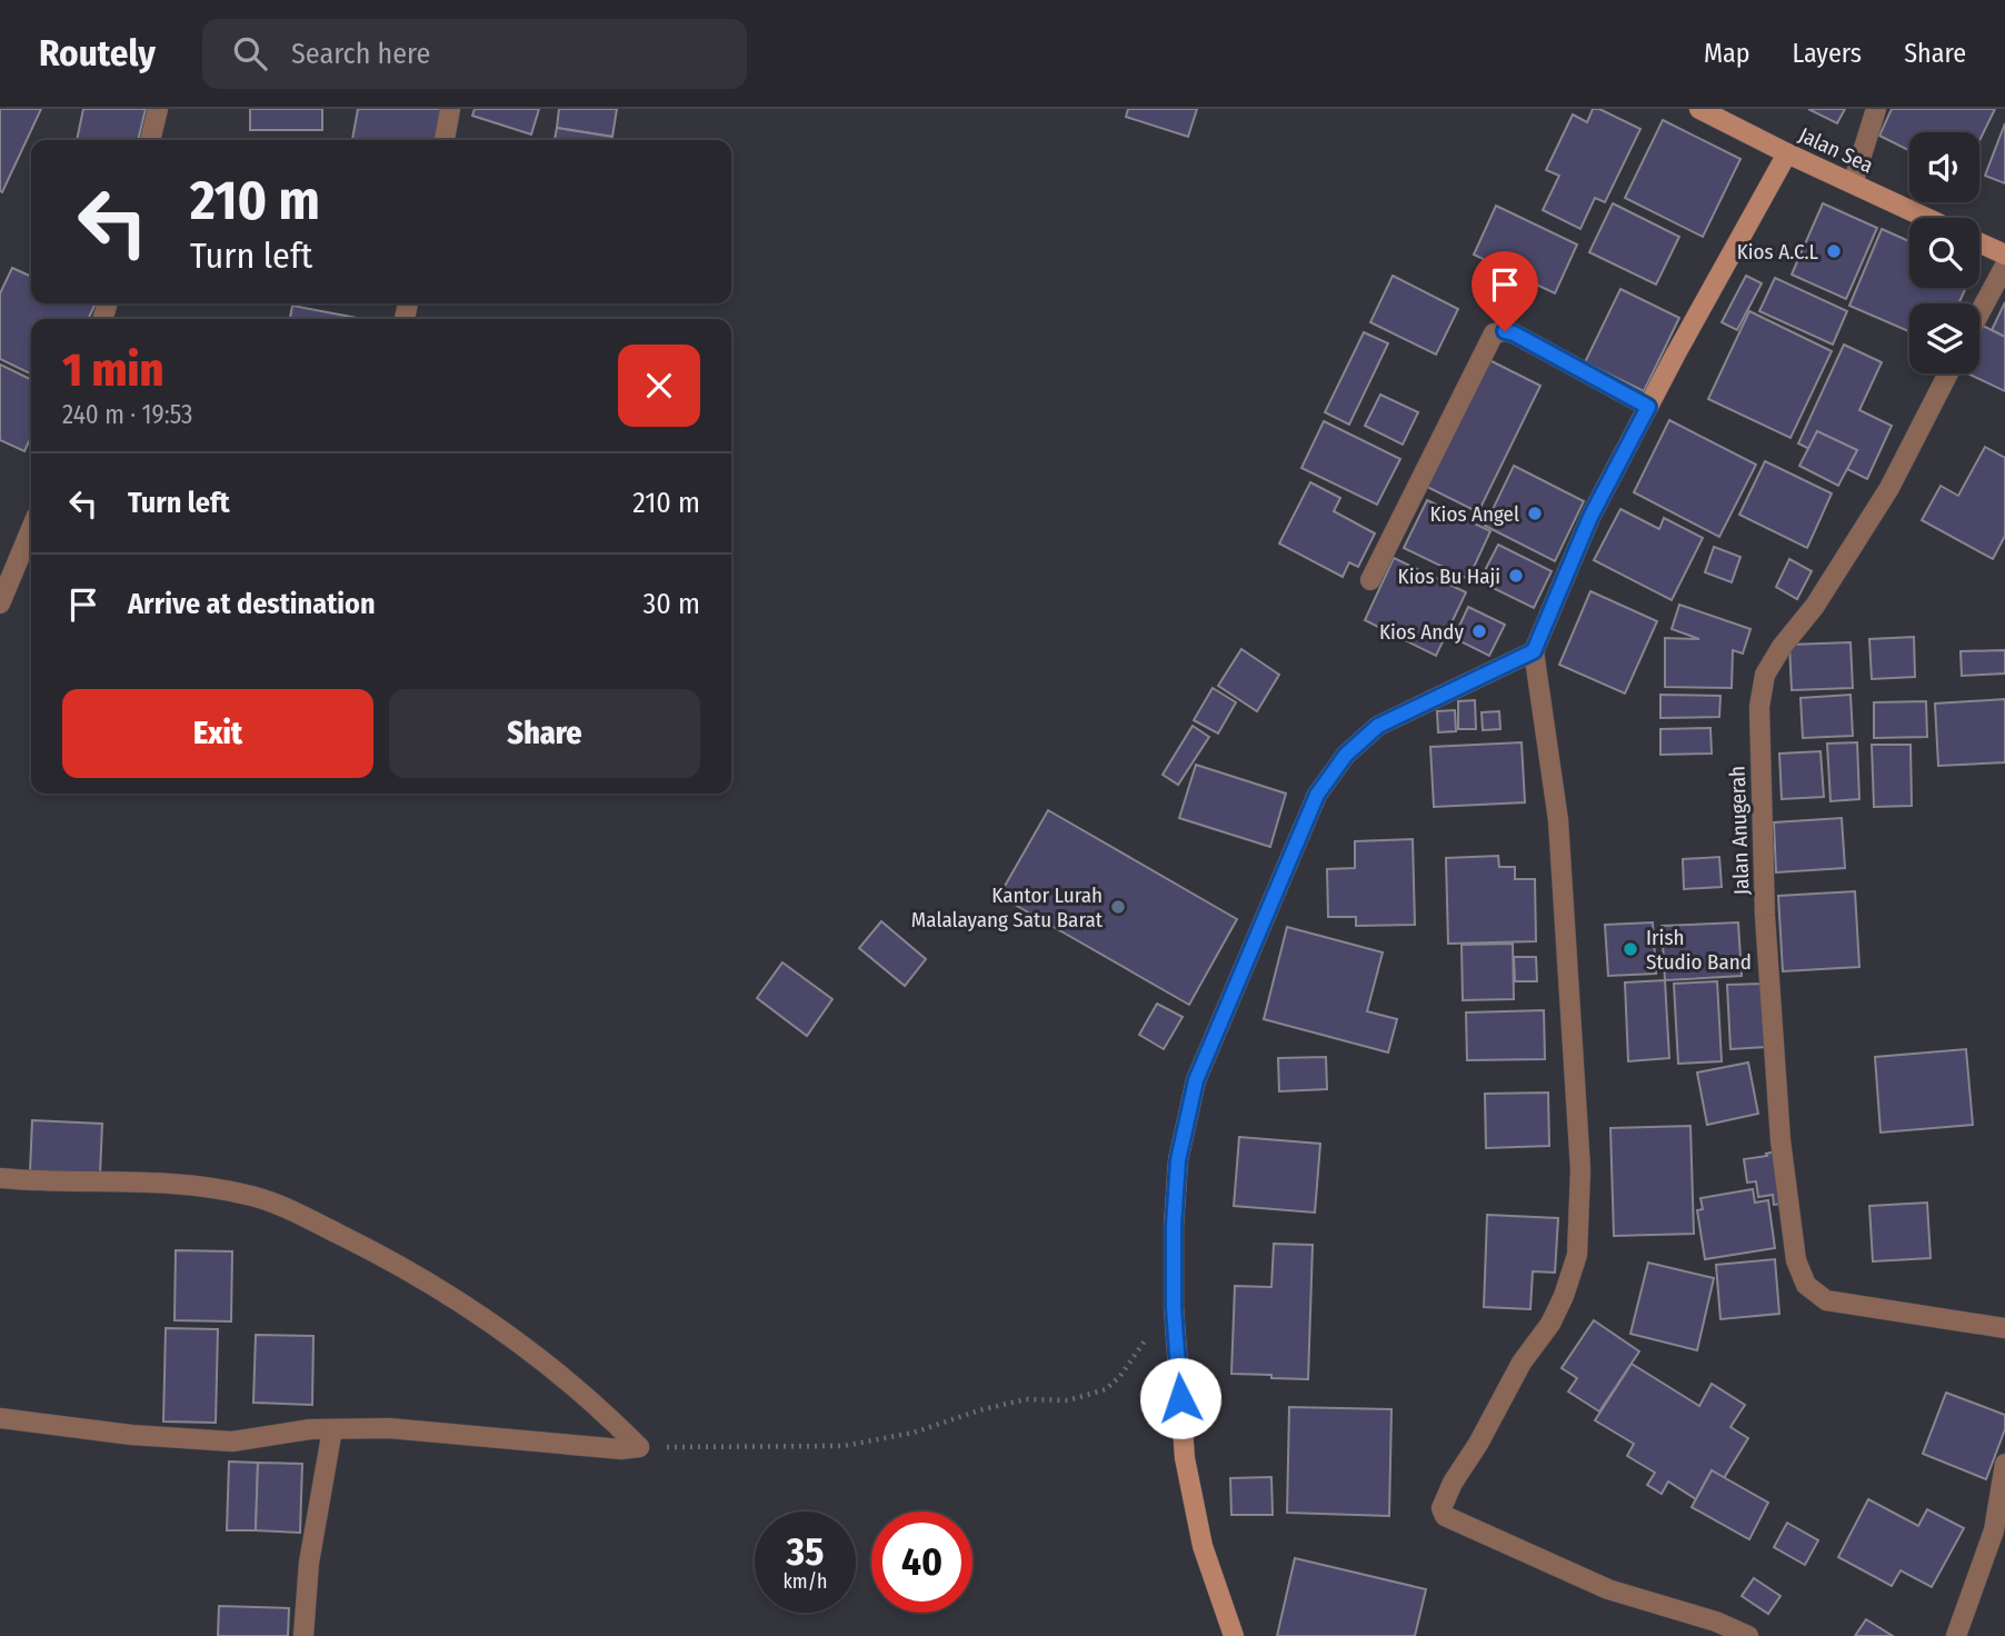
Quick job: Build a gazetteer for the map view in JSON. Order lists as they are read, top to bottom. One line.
{"streets":{"street":["Jalan Sea","Jalan Anugerah"]},"places":["Kios A.C.L","Kios Angel","Kios Bu Haji","Kios Andy","Kantor Lurah Malalayang Satu Barat","Irish Studio Band"],"page":{"header":"Routely","search":"Search here","nav":["Map","Layers","Share"],"turn":["210 m","Turn left"],"heading":["1 min","240 m · 19:53"],"list":[{"name":"Turn left","value":"210 m"},{"name":"Arrive at destination","value":"30 m"}],"buttons":["Exit","Share"],"speed":"35 km/h","limit":"40"}}
